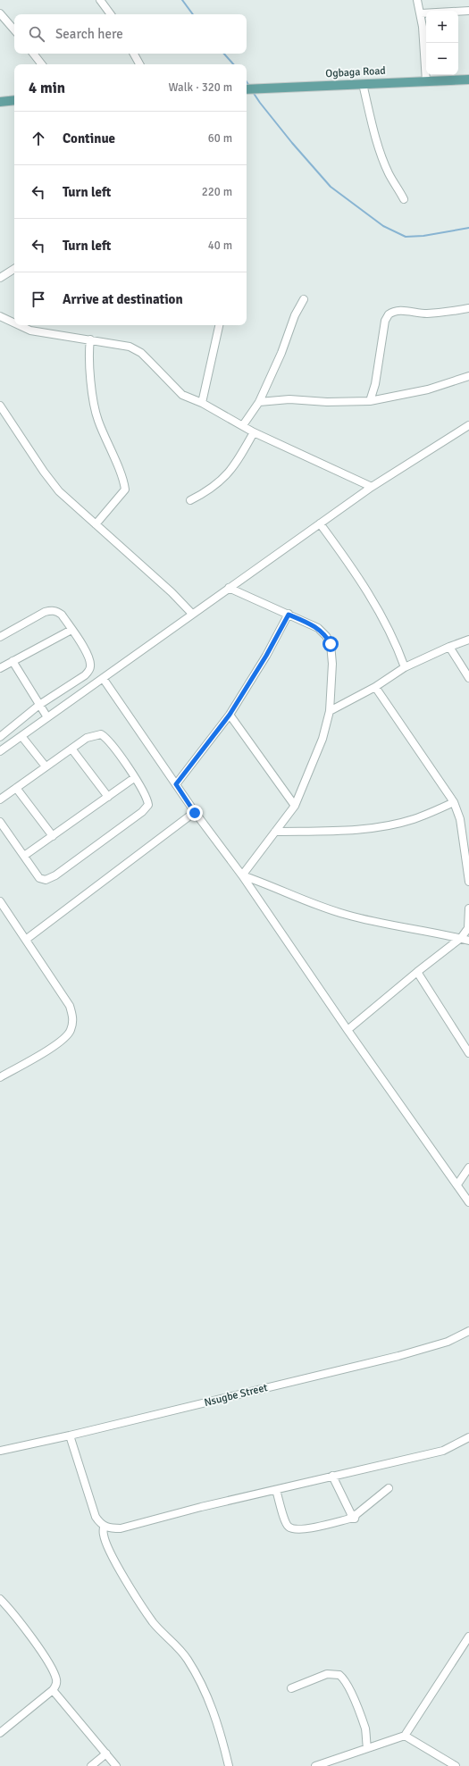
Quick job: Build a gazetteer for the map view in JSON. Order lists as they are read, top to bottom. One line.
{"streets":{"main road":["Ogbaga Road"],"street":["Nsugbe Street"]},"page":{"map_buttons":["+","−"],"search":"Search here","heading":["4 min","Walk · 320 m"],"list":[["Continue","60 m"],["Turn left","220 m"],["Turn left","40 m"],"Arrive at destination"]}}
